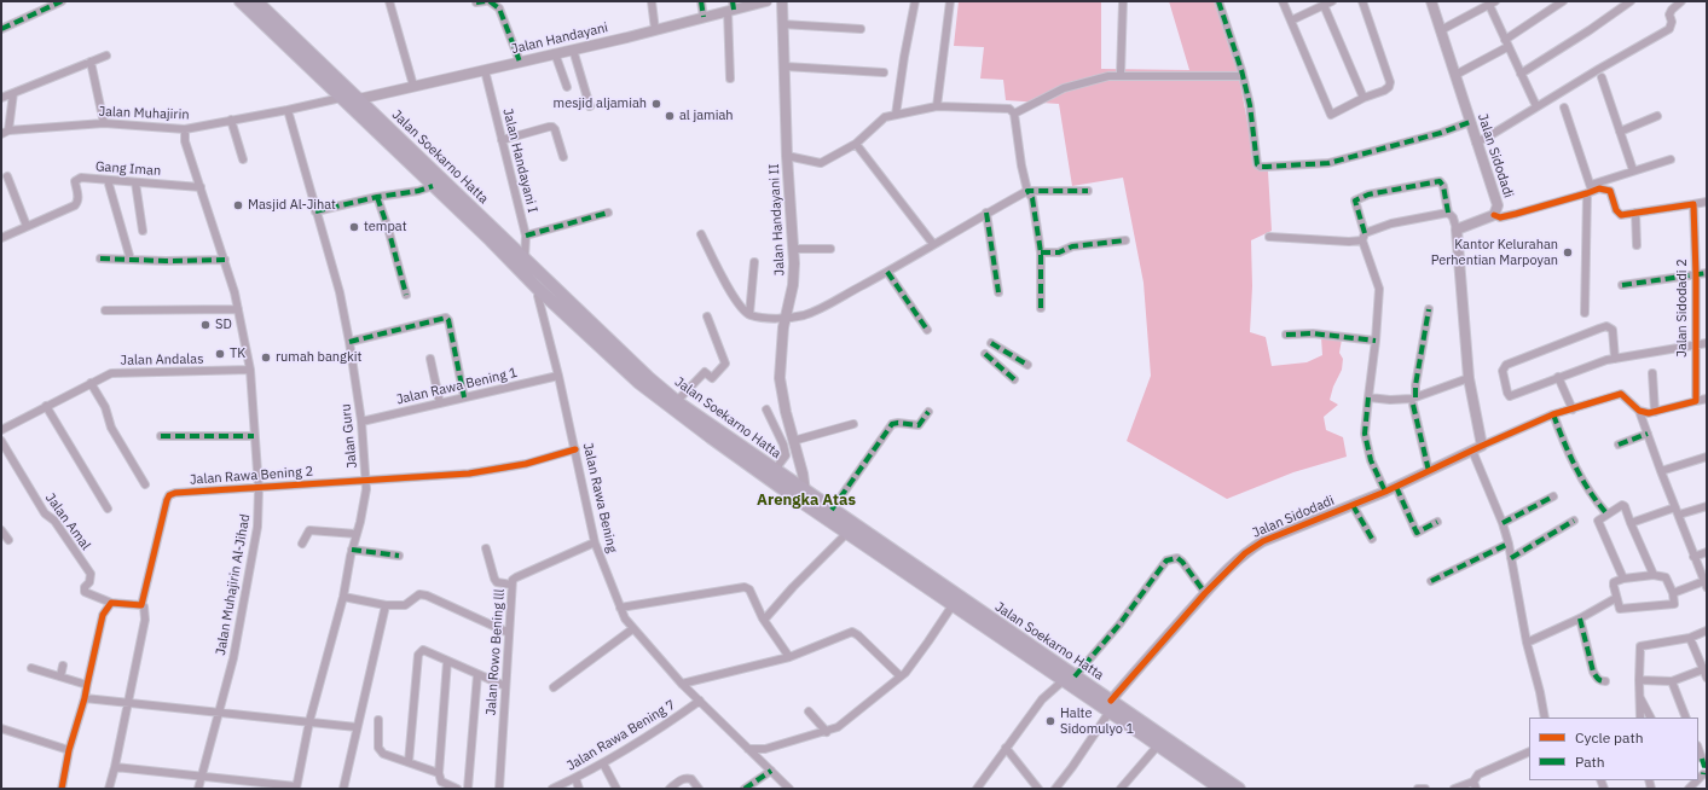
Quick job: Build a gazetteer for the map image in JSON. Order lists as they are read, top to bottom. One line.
{"streets":{"main road":["Jalan Soekarno Hatta"],"street":["Jalan Handayani","Jalan Muhajirin","Jalan Sidodadi","Jalan Handayani I","Gang Iman","Jalan Handayani II","Jalan Sidodadi 2","Jalan Andalas","Jalan Rawa Bening 1","Jalan Guru","Jalan Rawa Bening 2","Jalan Rawa Bening","Jalan Amal","Jalan Muhajirin Al-Jihad","Jalan Rowo Bening lll","Jalan Rawa Bening 7"]},"crossings":[["Jalan Handayani","Jalan Soekarno Hatta"],["Jalan Handayani","Jalan Handayani I"],["Jalan Muhajirin","Jalan Soekarno Hatta"],["Jalan Muhajirin","Jalan Guru"],["Jalan Muhajirin","Jalan Muhajirin Al-Jihad"],["Jalan Sidodadi","Jalan Soekarno Hatta"],["Jalan Soekarno Hatta","Jalan Handayani I"],["Jalan Soekarno Hatta","Jalan Handayani II"],["Jalan Soekarno Hatta","Jalan Rawa Bening"],["Gang Iman","Jalan Muhajirin Al-Jihad"],["Jalan Andalas","Jalan Muhajirin Al-Jihad"],["Jalan Rawa Bening 1","Jalan Guru"],["Jalan Rawa Bening 1","Jalan Rawa Bening"],["Jalan Guru","Jalan Rawa Bening 2"],["Jalan Rawa Bening 2","Jalan Rawa Bening"],["Jalan Rawa Bening 2","Jalan Muhajirin Al-Jihad"],["Jalan Rawa Bening","Jalan Rowo Bening lll"],["Jalan Rawa Bening","Jalan Rawa Bening 7"]],"districts":["Arengka Atas"],"places":["mesjid aljamiah","al jamiah","Masjid Al-Jihat","tempat","Kantor Kelurahan Perhentian Marpoyan","SD","TK","rumah bangkit","Halte Sidomulyo 1"],"legend":["Cycle path","Path"]}
